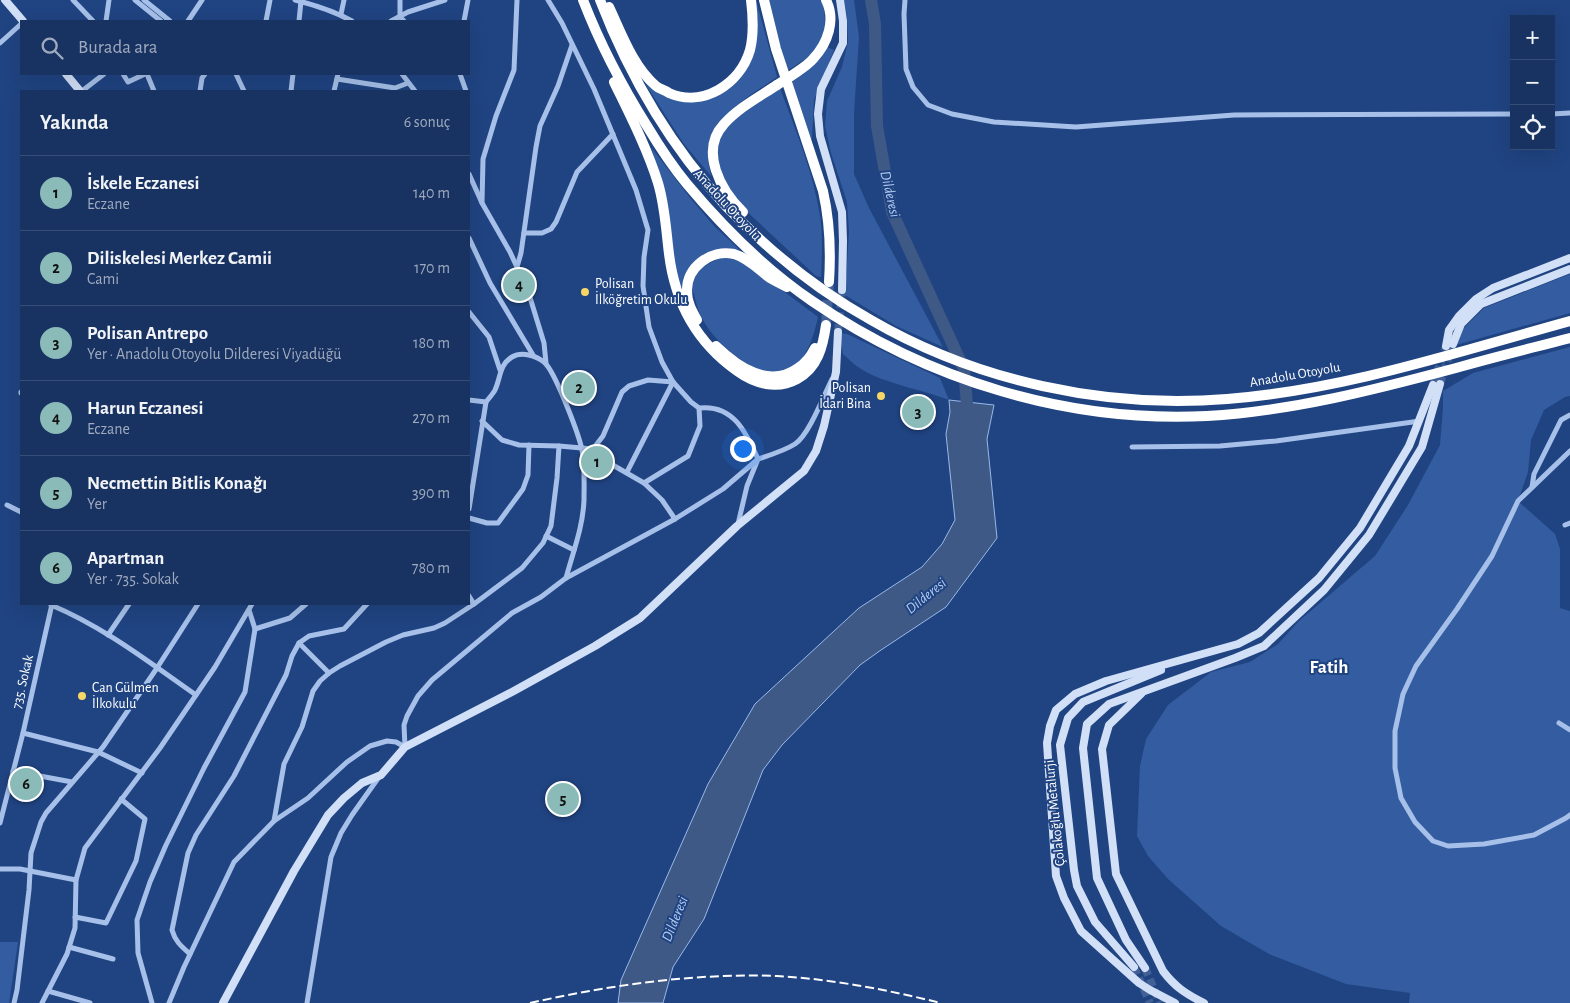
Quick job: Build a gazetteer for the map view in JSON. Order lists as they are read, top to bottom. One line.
{"streets":{"highway":["Anadolu Otoyolu"],"main road":["Çolakoğlu Metalurji"],"street":["735. Sokak"]},"districts":["Fatih"],"water":["Dilderesi"],"places":["Polisan İlköğretim Okulu","Polisan İdari Bina","Can Gülmen İlkokulu"],"page":{"map_buttons":["+","−"],"search":"Burada ara","heading":["Yakında","6 sonuç"],"list":[{"mark":"1","name":"İskele Eczanesi","note":"Eczane","value":"140 m"},{"mark":"2","name":"Diliskelesi Merkez Camii","note":"Cami","value":"170 m"},{"mark":"3","name":"Polisan Antrepo","note":"Yer · Anadolu Otoyolu Dilderesi Viyadüğü","value":"180 m"},{"mark":"4","name":"Harun Eczanesi","note":"Eczane","value":"270 m"},{"mark":"5","name":"Necmettin Bitlis Konağı","note":"Yer","value":"390 m"},{"mark":"6","name":"Apartman","note":"Yer · 735. Sokak","value":"780 m"}],"pins":["4","2","3","1","6","5"]}}
